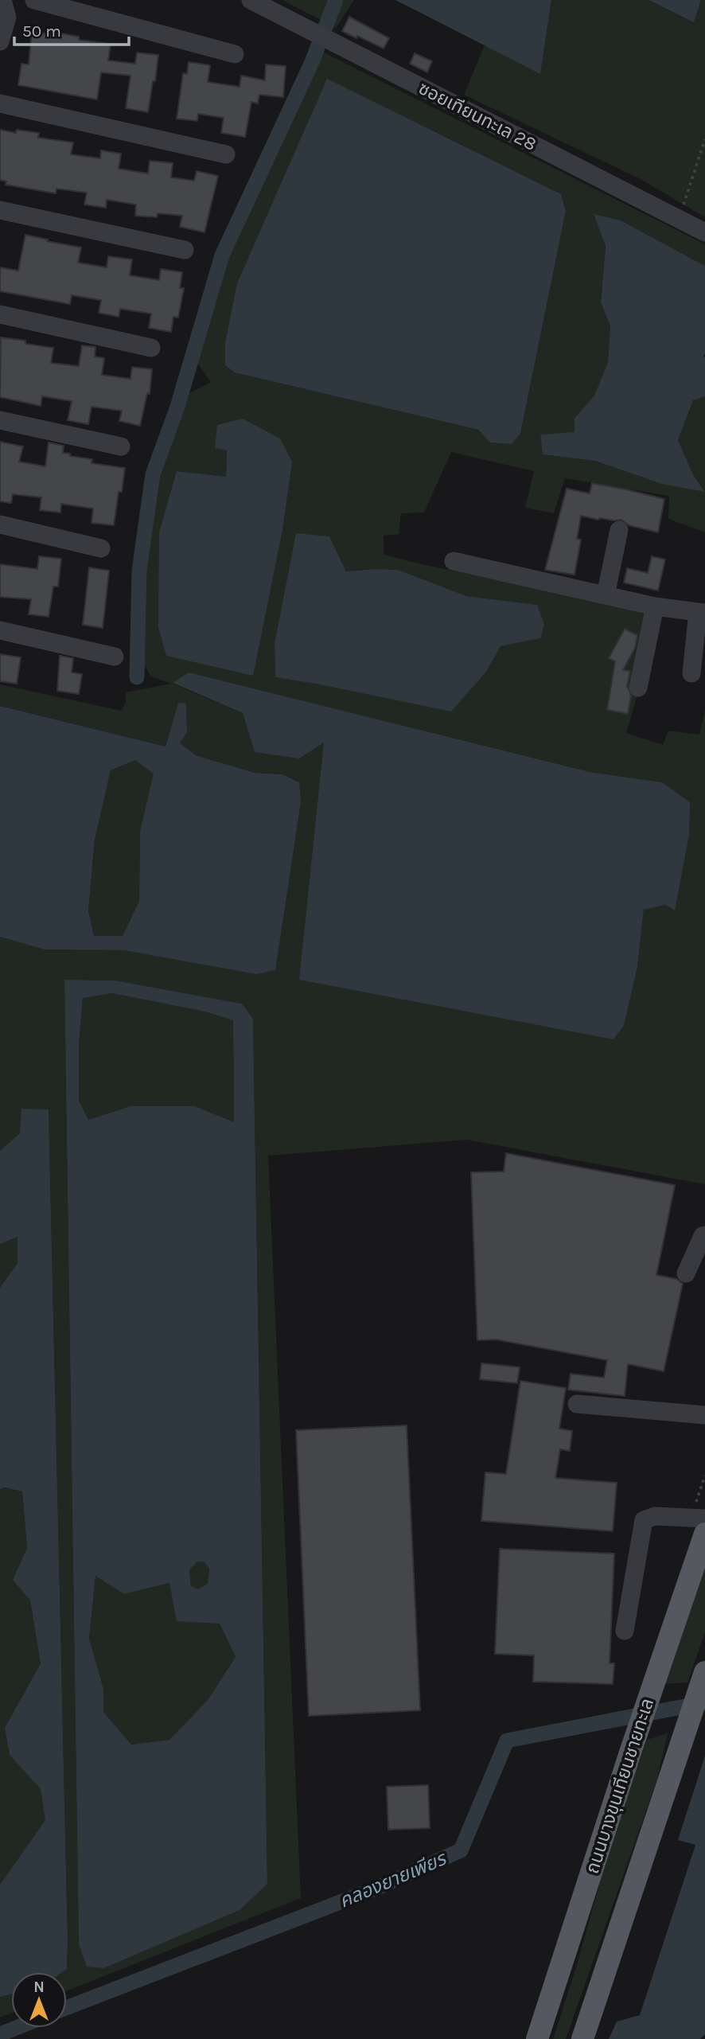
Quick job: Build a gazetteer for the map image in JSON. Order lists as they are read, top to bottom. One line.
{"streets":{"main road":["ถนนบางขุนเทียนชายทะเล"],"street":["ซอยเทียนทะเล 28"]},"water":["คลองยายเพียร"],"scale_bar":"50 m","north":"top"}
